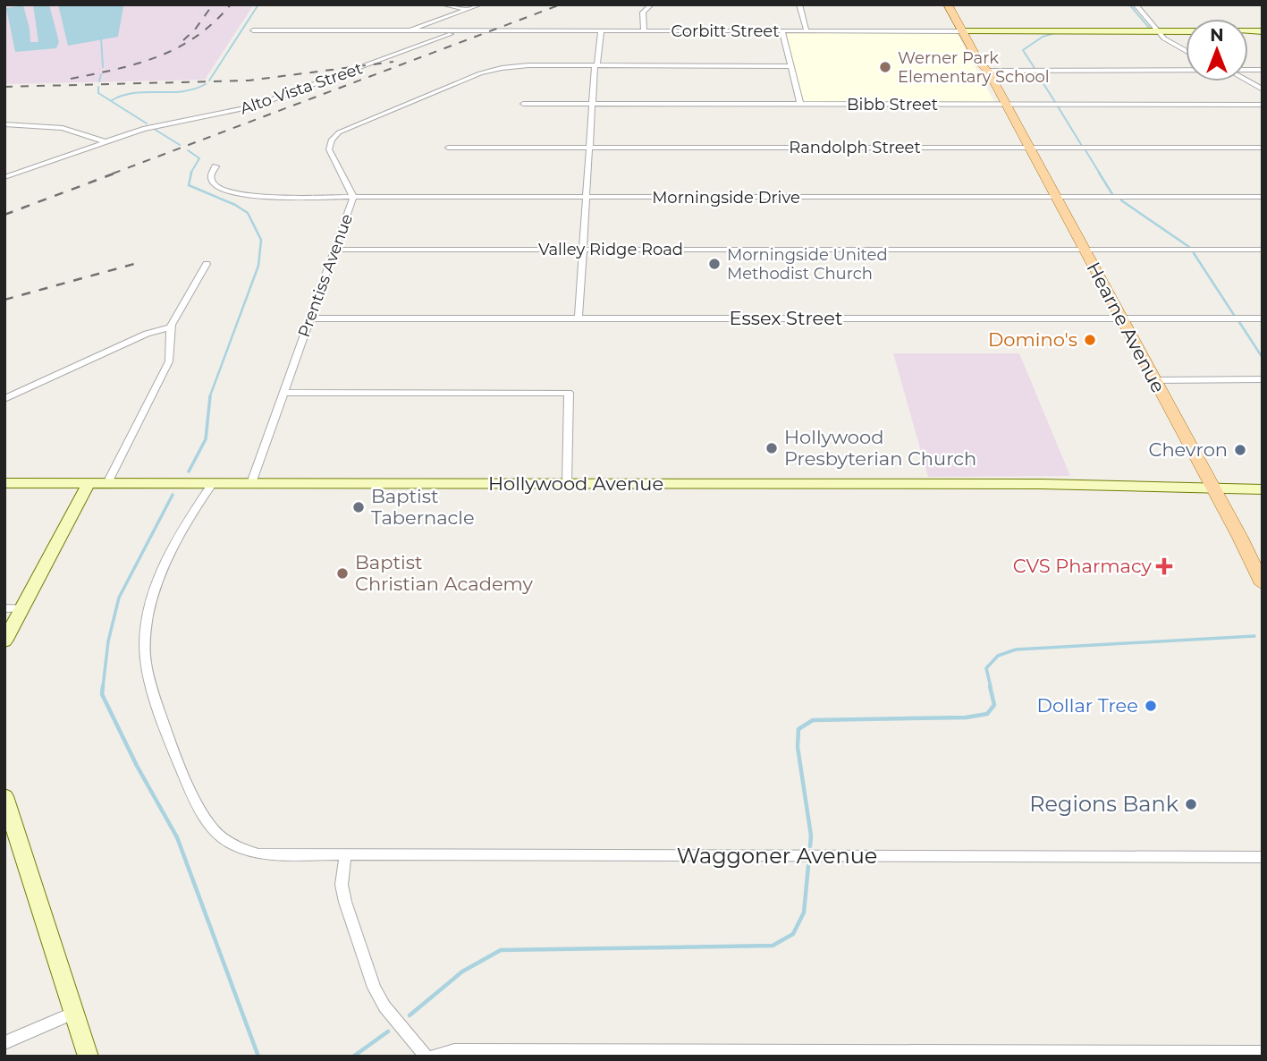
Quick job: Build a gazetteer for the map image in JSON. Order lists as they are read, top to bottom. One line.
{"streets":{"main road":["Corbitt Street","Hearne Avenue","Hollywood Avenue"],"street":["Alto Vista Street","Bibb Street","Randolph Street","Morningside Drive","Valley Ridge Road","Prentiss Avenue","Essex Street","Waggoner Avenue"]},"crossings":[["Corbitt Street","Alto Vista Street"],["Corbitt Street","Hearne Avenue"],["Bibb Street","Hearne Avenue"],["Randolph Street","Hearne Avenue"],["Morningside Drive","Prentiss Avenue"],["Morningside Drive","Hearne Avenue"],["Valley Ridge Road","Prentiss Avenue"],["Valley Ridge Road","Hearne Avenue"],["Prentiss Avenue","Essex Street"],["Prentiss Avenue","Hollywood Avenue"],["Essex Street","Hearne Avenue"],["Hearne Avenue","Hollywood Avenue"],["Hollywood Avenue","Waggoner Avenue"]],"places":{"other":["Werner Park Elementary School","Morningside United Methodist Church","Domino's","Hollywood Presbyterian Church","Chevron","Baptist Tabernacle","Baptist Christian Academy","Dollar Tree","Regions Bank"],"health":["CVS Pharmacy"]},"north":"top"}
